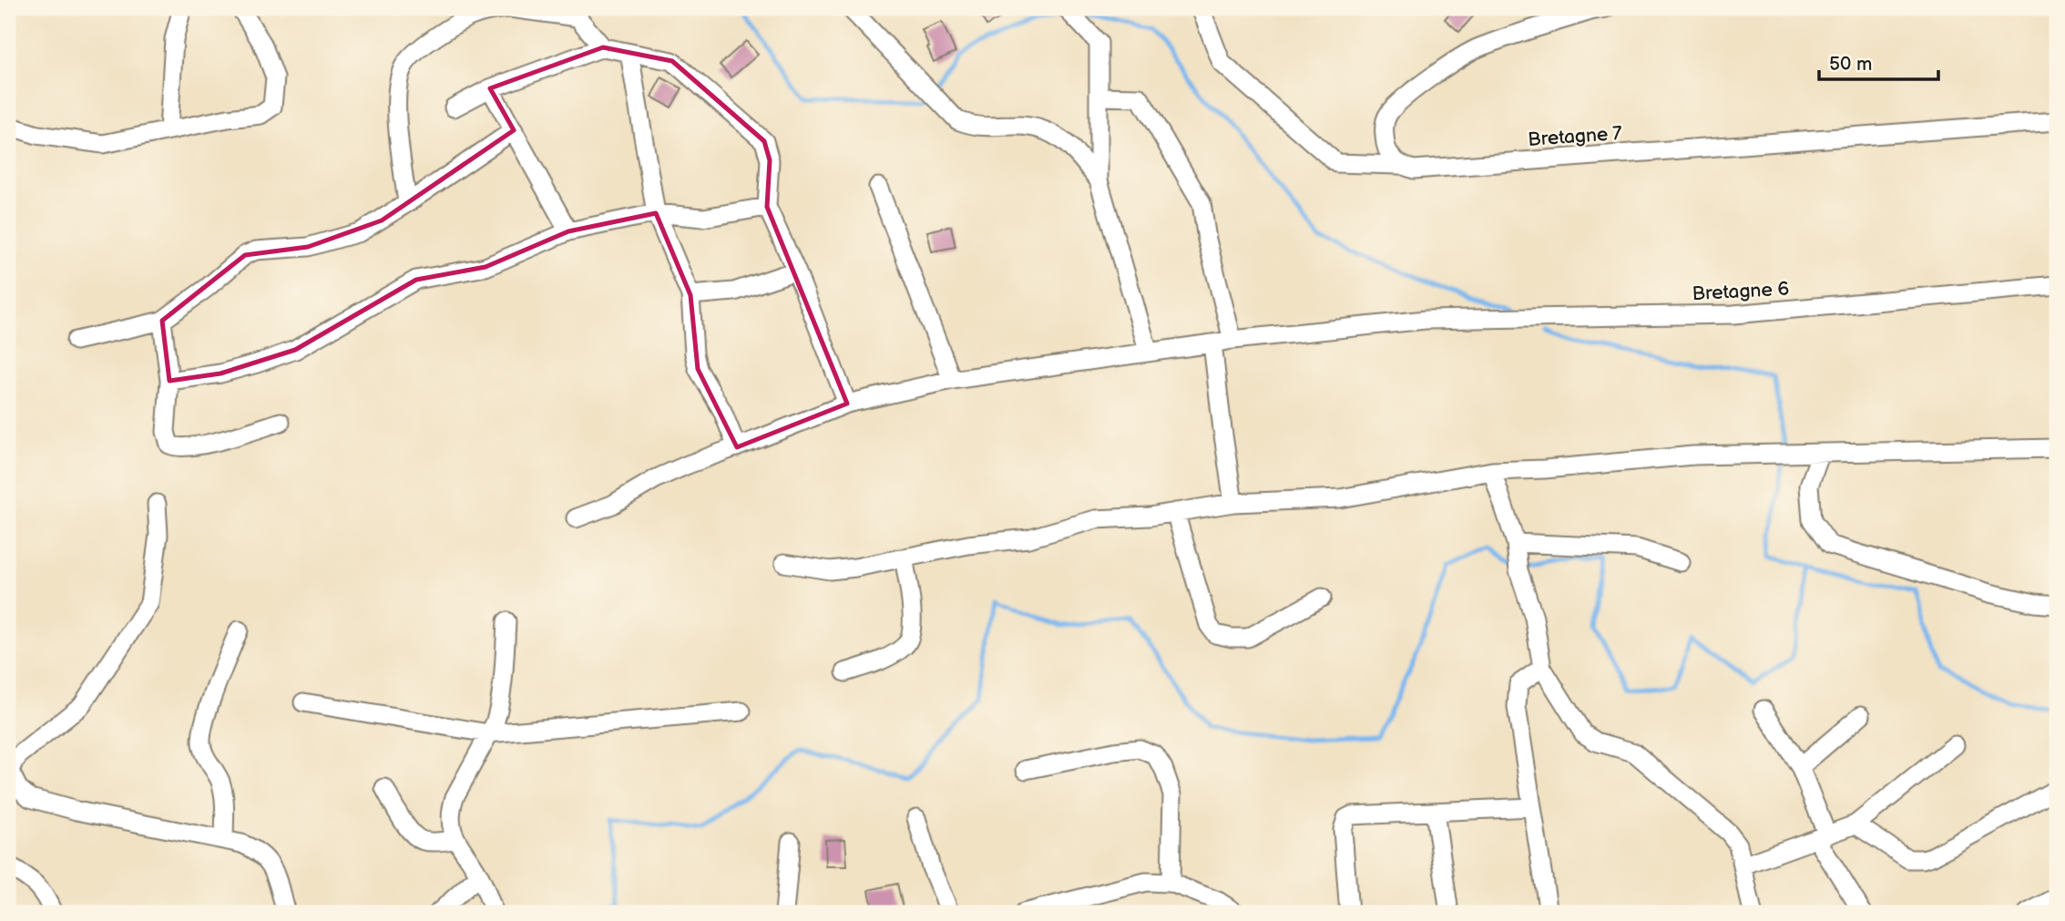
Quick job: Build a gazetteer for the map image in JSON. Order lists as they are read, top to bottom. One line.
{"streets":{"street":["Bretagne 7","Bretagne 6"]},"scale_bar":"50 m"}
